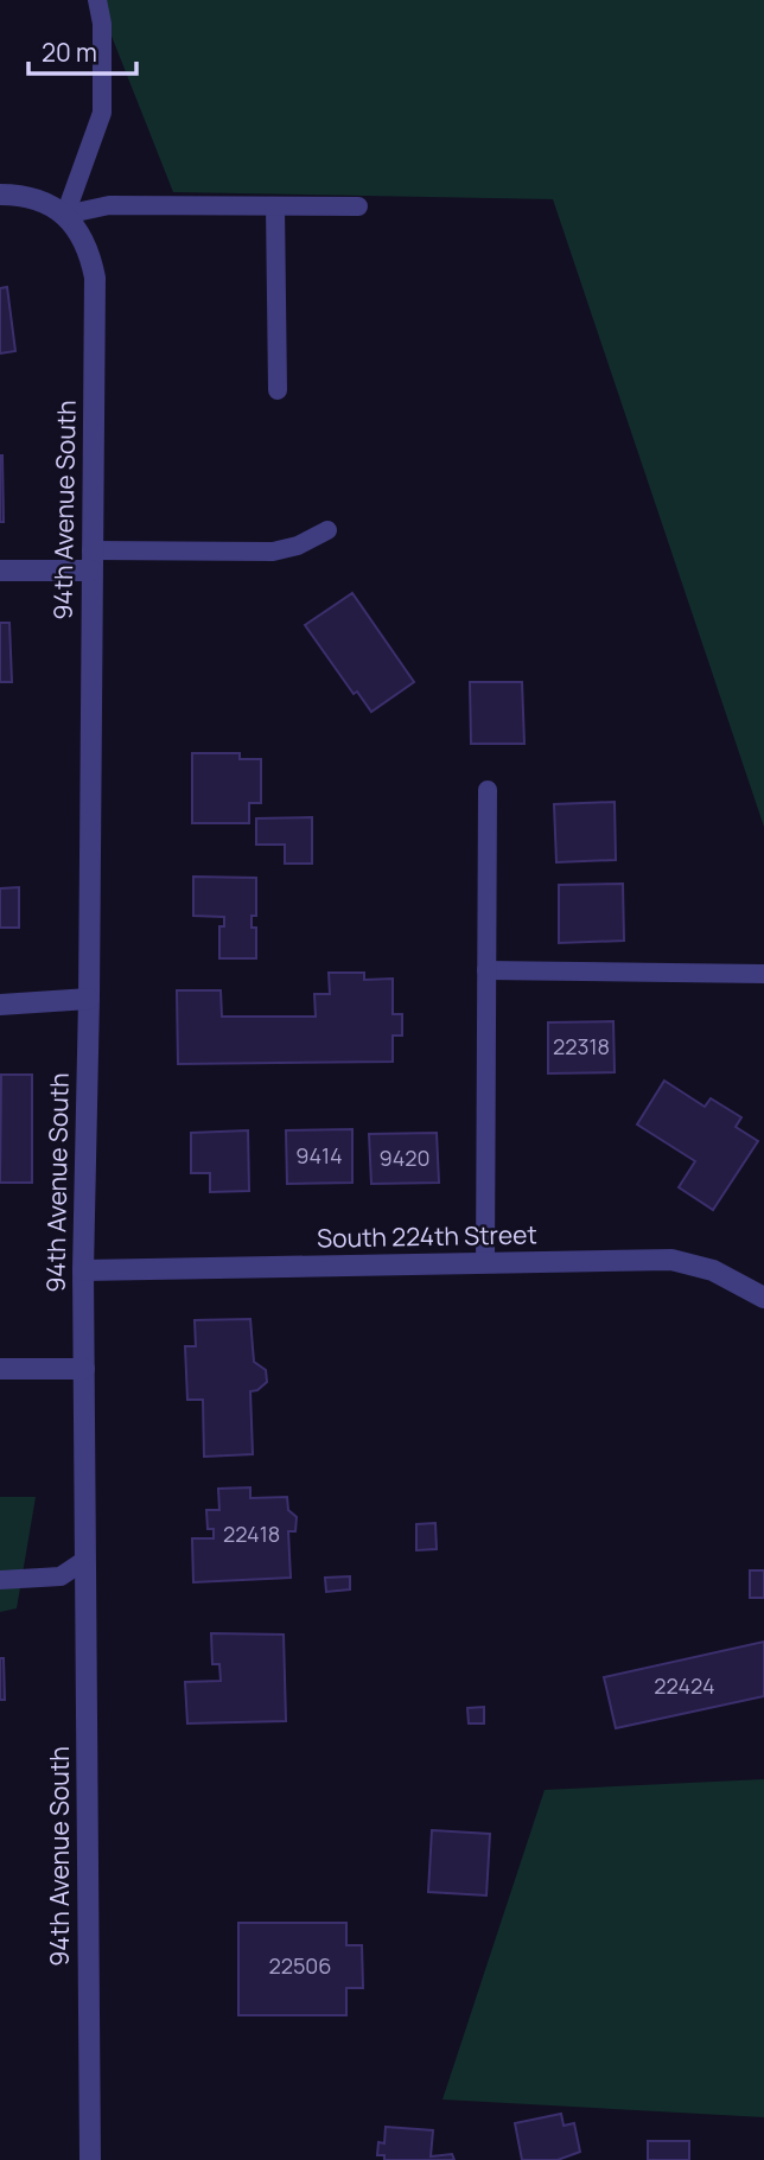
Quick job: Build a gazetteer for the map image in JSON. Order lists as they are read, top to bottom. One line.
{"streets":{"street":["94th Avenue South","South 224th Street"]},"crossings":[["94th Avenue South","South 224th Street"]],"house_numbers":["22318","9414","9420","22418","22424","22506"],"scale_bar":"20 m"}
